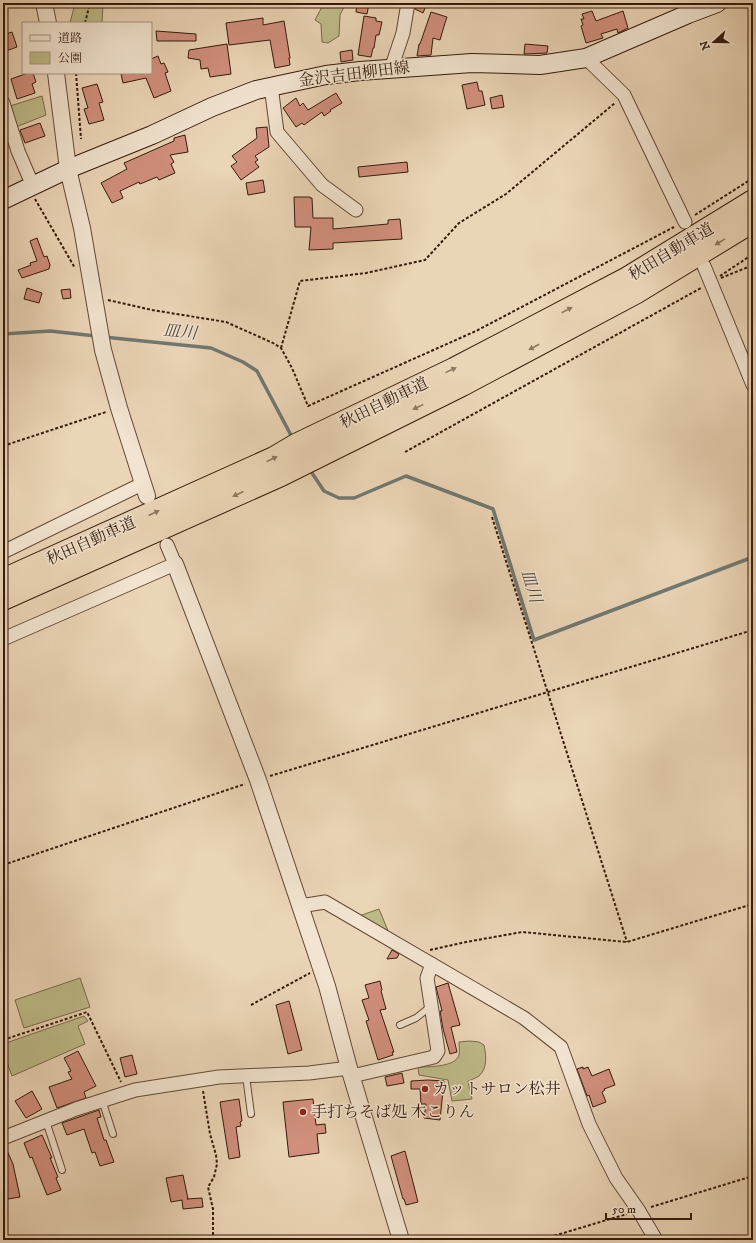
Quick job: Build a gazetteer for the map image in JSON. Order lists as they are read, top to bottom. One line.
{"streets":{"highway":["秋田自動車道"],"main road":["金沢吉田柳田線"]},"water":["皿川"],"places":["カットサロン松井","手打ちそば処 木こりん"],"legend":["道路","公園"],"scale_bar":"50 m","north":"left"}
